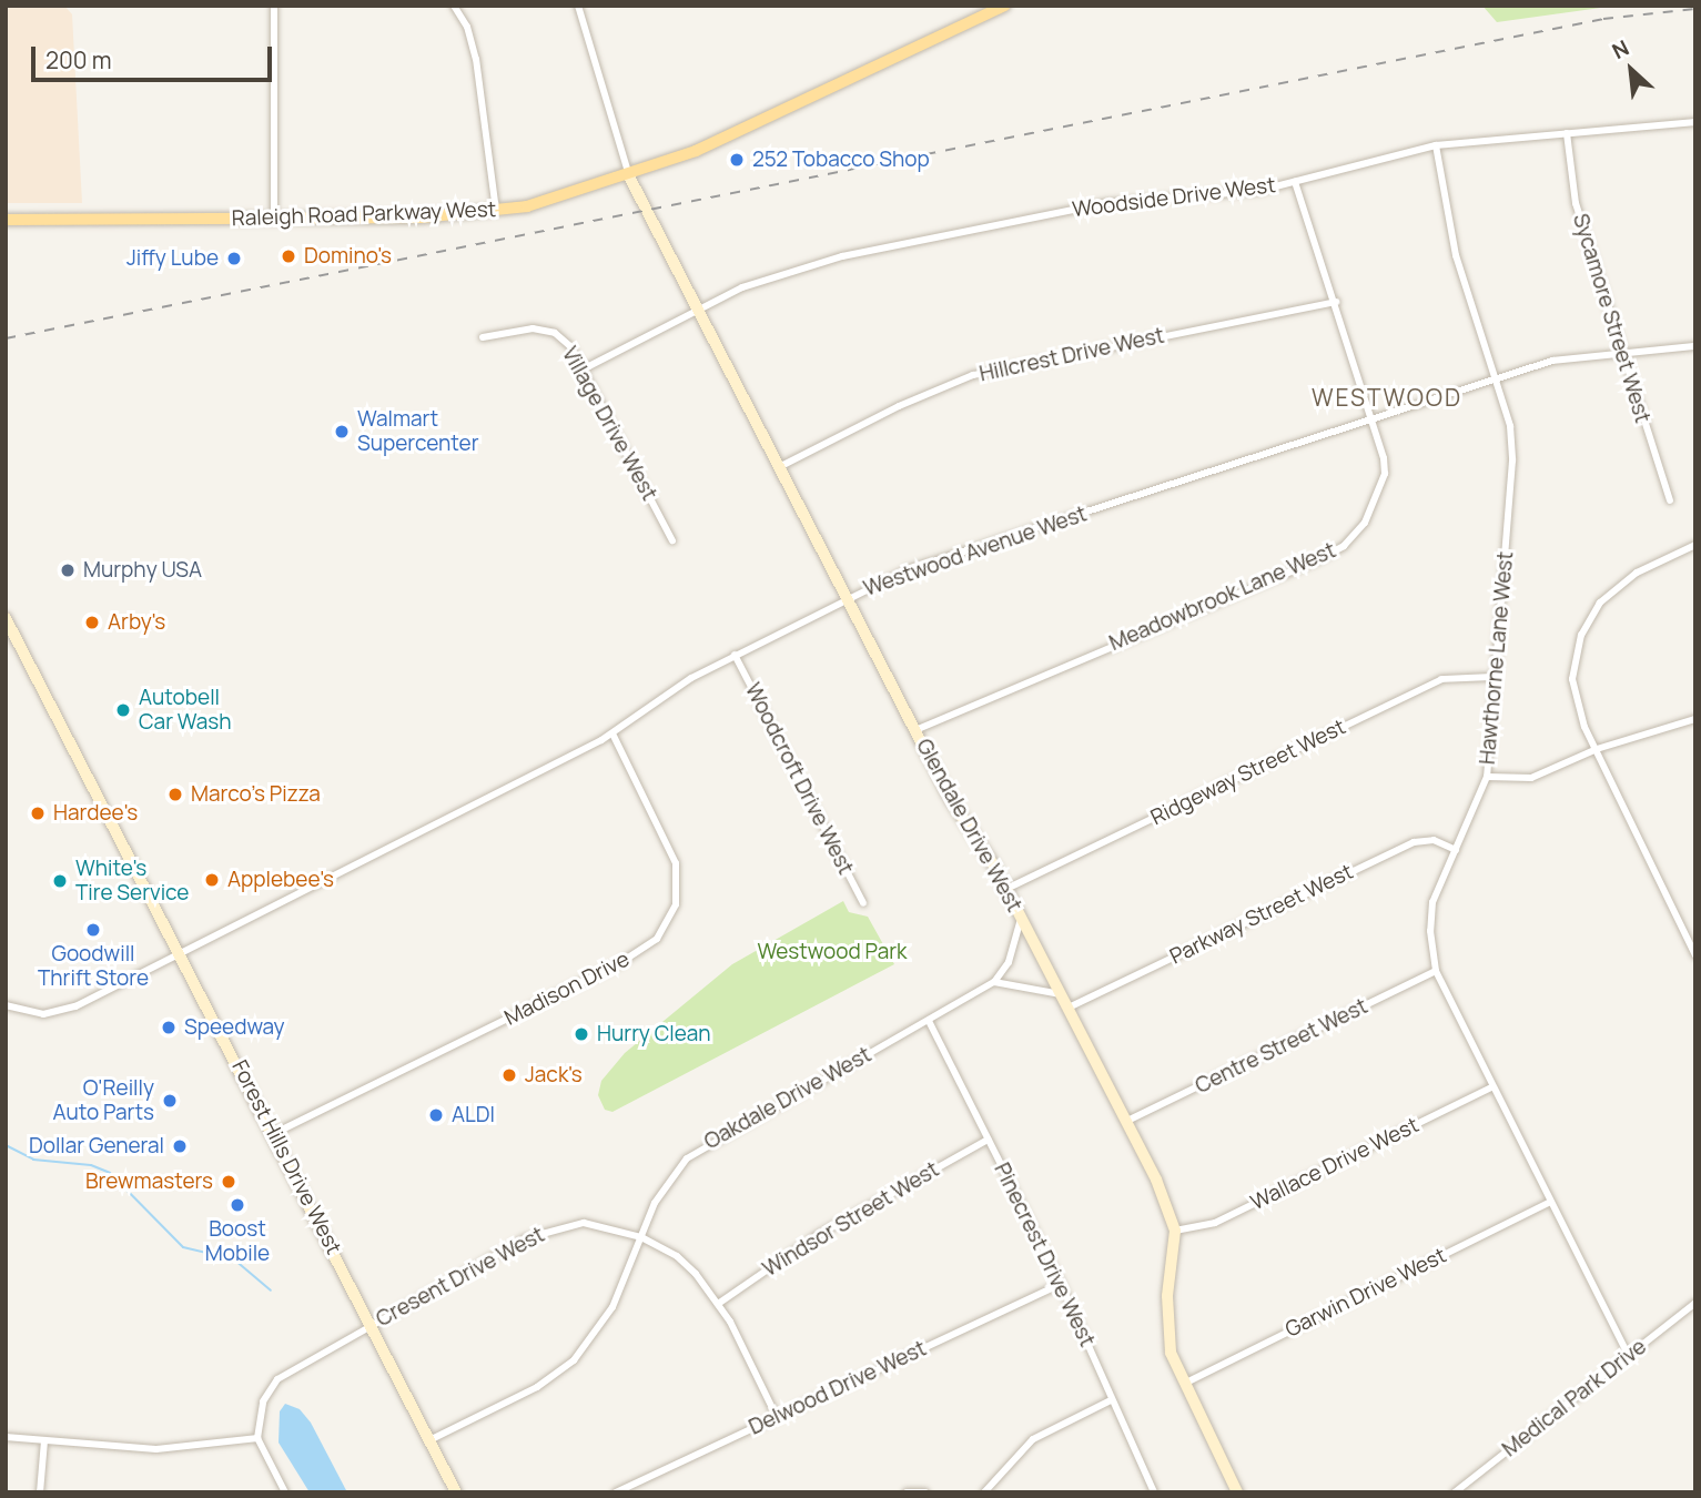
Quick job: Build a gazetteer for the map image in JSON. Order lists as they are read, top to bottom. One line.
{"streets":{"main road":["Raleigh Road Parkway West"],"street":["Woodside Drive West","Sycamore Street West","Hillcrest Drive West","Village Drive West","Westwood Avenue West","Meadowbrook Lane West","Hawthorne Lane West","Ridgeway Street West","Woodcroft Drive West","Glendale Drive West","Parkway Street West","Madison Drive","Centre Street West","Oakdale Drive West","Forest Hills Drive West","Wallace Drive West","Windsor Street West","Pinecrest Drive West","Cresent Drive West","Garwin Drive West","Delwood Drive West","Medical Park Drive"]},"crossings":[["Woodside Drive West","Sycamore Street West"],["Woodside Drive West","Village Drive West"],["Woodside Drive West","Meadowbrook Lane West"],["Woodside Drive West","Hawthorne Lane West"],["Woodside Drive West","Glendale Drive West"],["Raleigh Road Parkway West","Glendale Drive West"],["Sycamore Street West","Westwood Avenue West"],["Hillcrest Drive West","Meadowbrook Lane West"],["Hillcrest Drive West","Glendale Drive West"],["Westwood Avenue West","Meadowbrook Lane West"],["Westwood Avenue West","Hawthorne Lane West"],["Westwood Avenue West","Woodcroft Drive West"],["Westwood Avenue West","Glendale Drive West"],["Westwood Avenue West","Madison Drive"],["Westwood Avenue West","Forest Hills Drive West"],["Meadowbrook Lane West","Glendale Drive West"],["Hawthorne Lane West","Ridgeway Street West"],["Hawthorne Lane West","Parkway Street West"],["Hawthorne Lane West","Centre Street West"],["Hawthorne Lane West","Wallace Drive West"],["Hawthorne Lane West","Garwin Drive West"],["Hawthorne Lane West","Medical Park Drive"],["Ridgeway Street West","Glendale Drive West"],["Glendale Drive West","Parkway Street West"],["Glendale Drive West","Centre Street West"],["Glendale Drive West","Wallace Drive West"],["Glendale Drive West","Garwin Drive West"],["Madison Drive","Forest Hills Drive West"],["Oakdale Drive West","Forest Hills Drive West"],["Oakdale Drive West","Pinecrest Drive West"],["Oakdale Drive West","Cresent Drive West"],["Forest Hills Drive West","Cresent Drive West"],["Windsor Street West","Pinecrest Drive West"],["Windsor Street West","Cresent Drive West"],["Pinecrest Drive West","Delwood Drive West"],["Cresent Drive West","Delwood Drive West"]],"districts":["WESTWOOD"],"parks":["Westwood Park"],"places":["252 Tobacco Shop","Domino's","Jiffy Lube","Walmart Supercenter","Murphy USA","Arby's","Autobell Car Wash","Marco's Pizza","Hardee's","Applebee's","White's Tire Service","Goodwill Thrift Store","Speedway","Hurry Clean","Jack's","O'Reilly Auto Parts","ALDI","Dollar General","Brewmasters","Boost Mobile"],"scale_bar":"200 m","north":"top left"}
